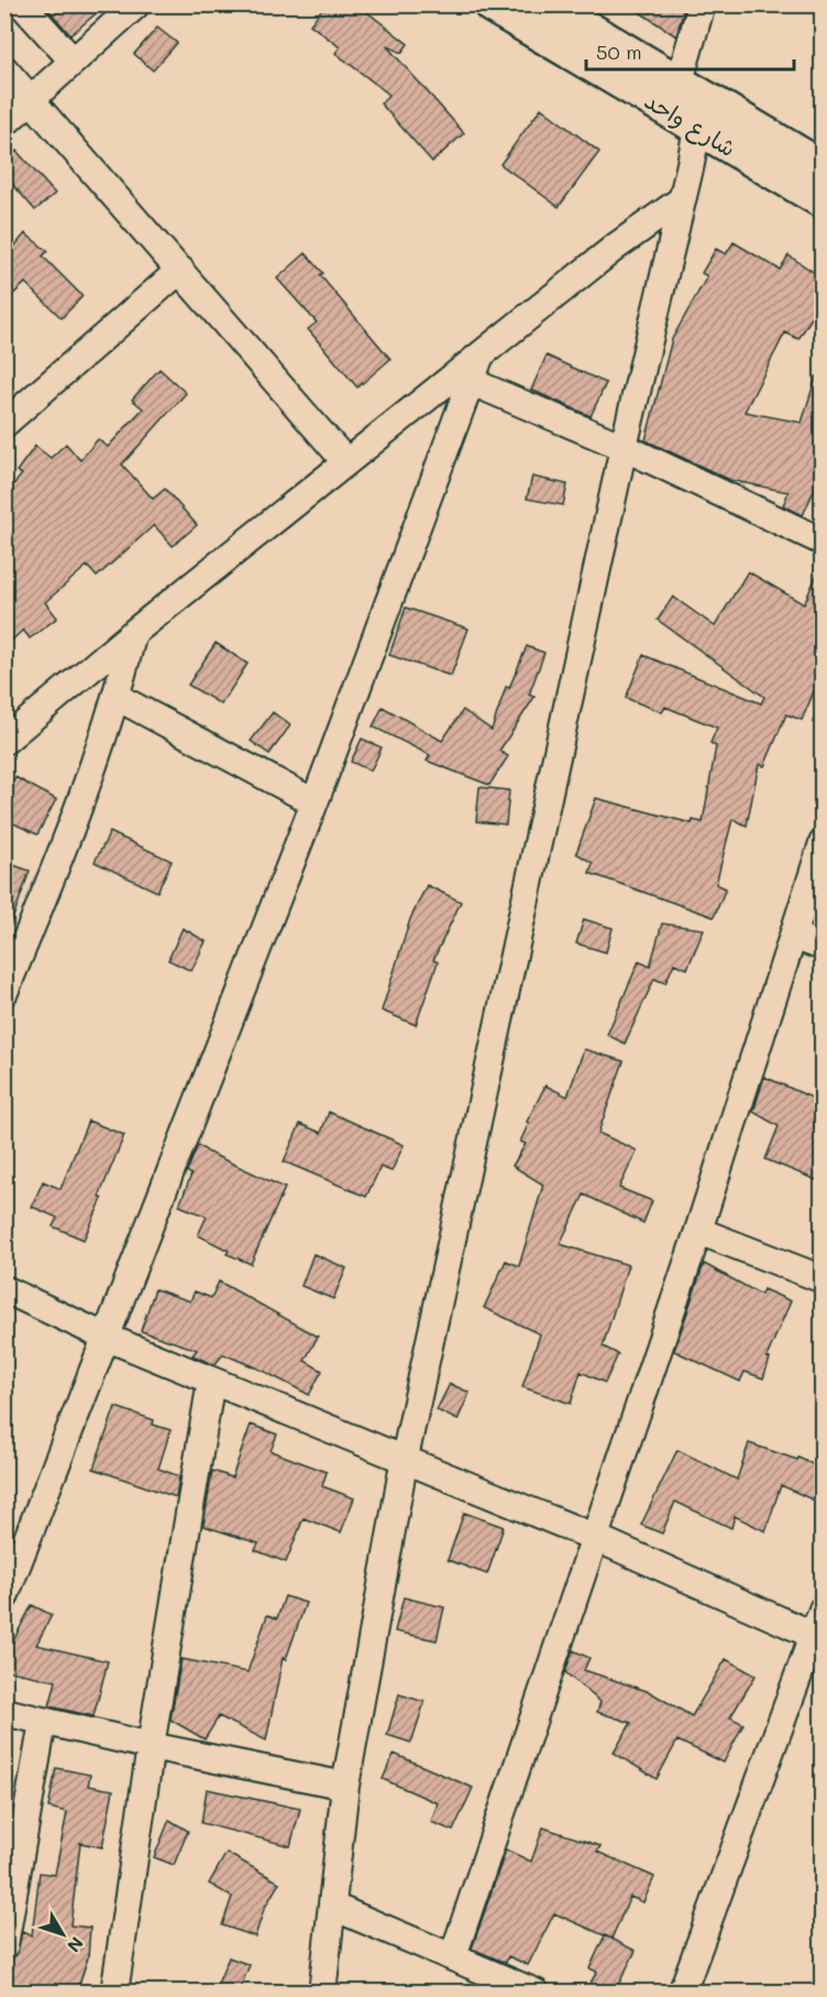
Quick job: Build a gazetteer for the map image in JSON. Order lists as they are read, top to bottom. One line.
{"streets":{"street":["شارع واحد"]},"scale_bar":"50 m","north":"bottom right"}
